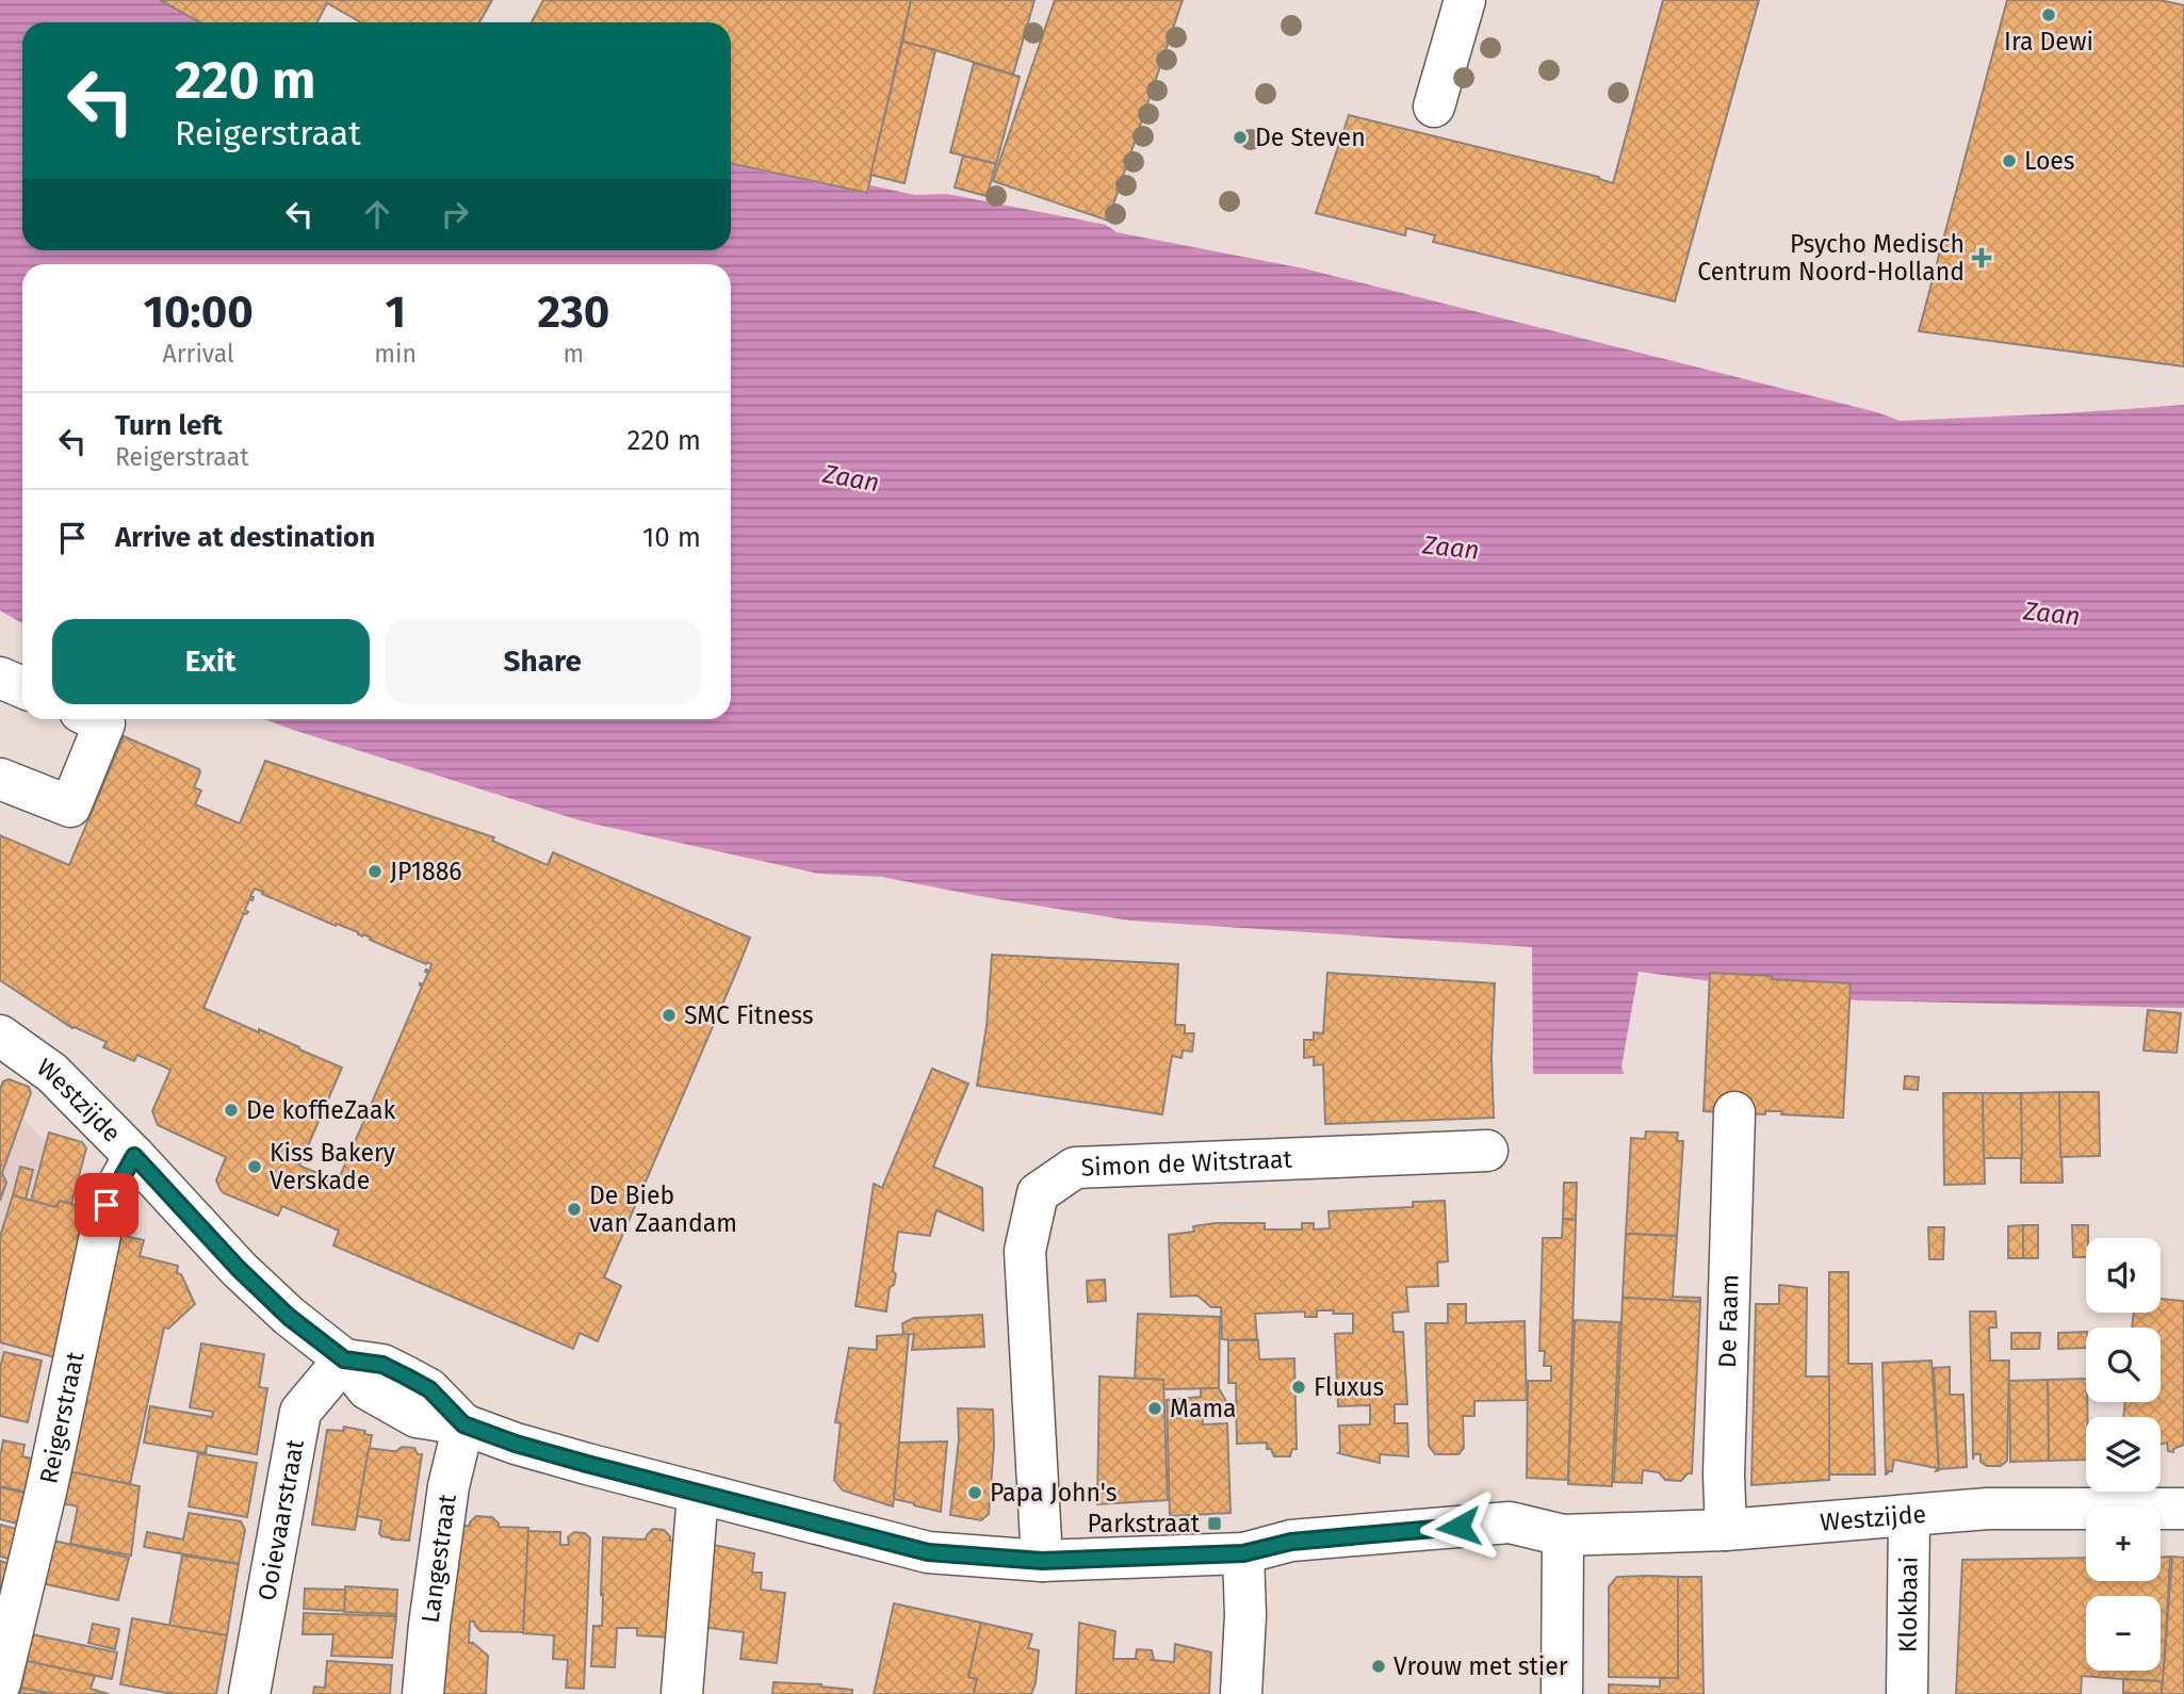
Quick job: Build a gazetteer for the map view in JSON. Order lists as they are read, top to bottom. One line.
{"streets":{"street":["Westzijde","Simon de Witstraat","De Faam","Reigerstraat","Ooievaarstraat","Langestraat","Klokbaai"]},"crossings":[["Westzijde","Simon de Witstraat"],["Westzijde","De Faam"],["Westzijde","Reigerstraat"],["Westzijde","Ooievaarstraat"],["Westzijde","Langestraat"],["Westzijde","Klokbaai"]],"water":["Zaan"],"places":{"other":["Ira Dewi","De Steven","Loes","JP1886","SMC Fitness","De koffieZaak","Kiss Bakery Verskade","De Bieb van Zaandam","Fluxus","Mama","Papa John's","Vrouw met stier"],"health":["Psycho Medisch Centrum Noord-Holland"],"transit":["Parkstraat"]},"page":{"turn":["220 m","Reigerstraat"],"eta":["10:00","Arrival","1","min","230","m"],"list":[{"name":"Turn left","note":"Reigerstraat","value":"220 m"},{"name":"Arrive at destination","value":"10 m"}],"buttons":["Exit","Share"],"map_buttons":["+","−"]}}
